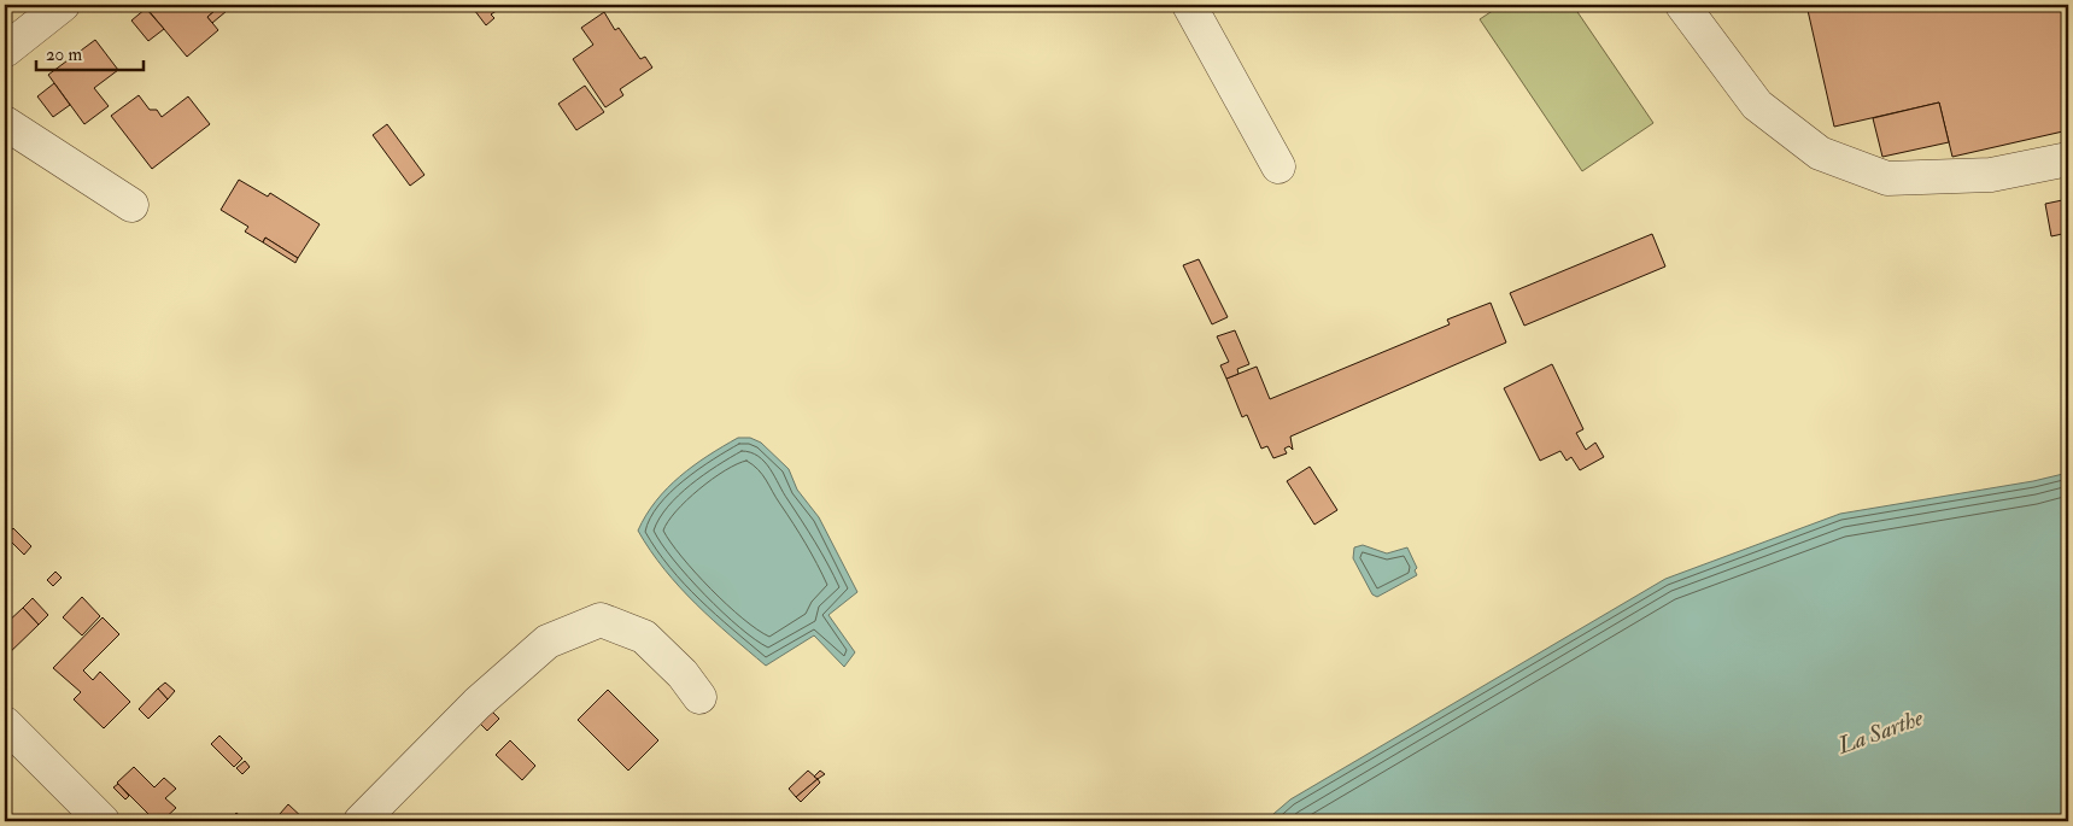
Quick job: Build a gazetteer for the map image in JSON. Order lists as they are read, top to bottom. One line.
{"water":["La Sarthe"],"scale_bar":"20 m"}
